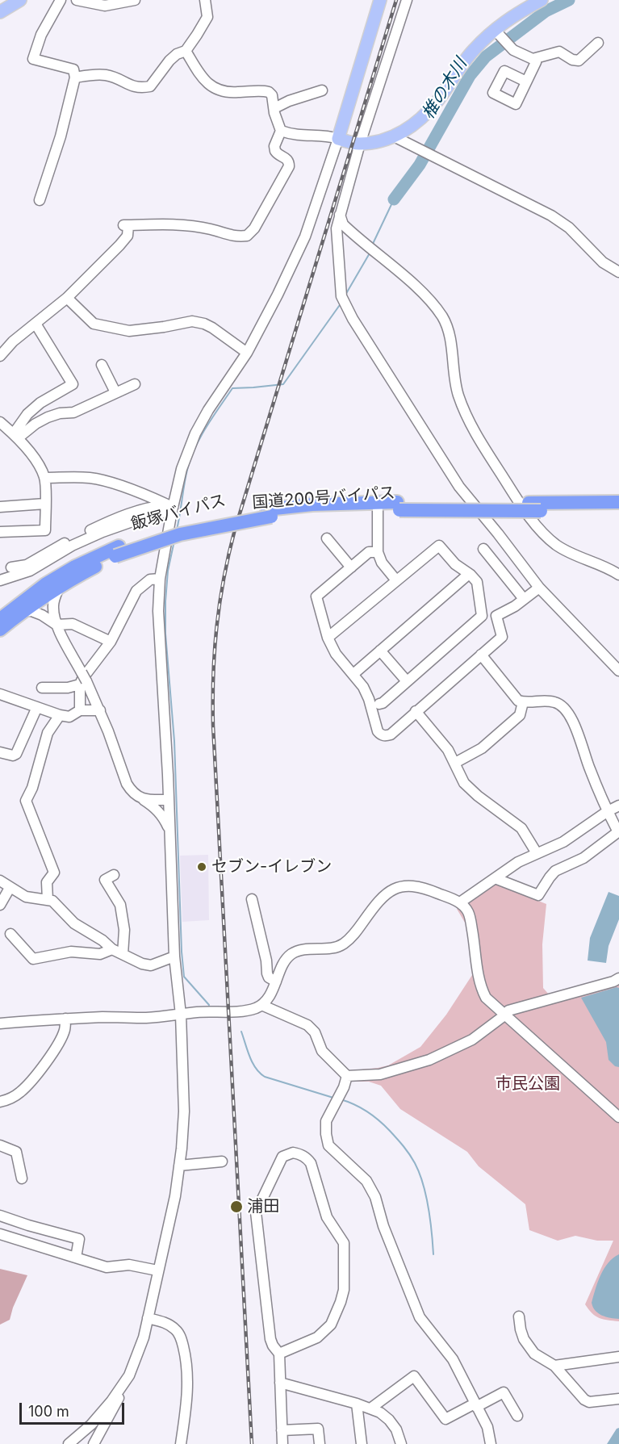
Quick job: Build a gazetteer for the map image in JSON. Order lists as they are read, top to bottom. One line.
{"streets":{"highway":["国道200号バイパス","飯塚バイパス"]},"crossings":[["国道200号バイパス","飯塚バイパス"]],"water":["椎の木川"],"parks":["市民公園"],"places":["セブン-イレブン","浦田"],"scale_bar":"100 m"}
